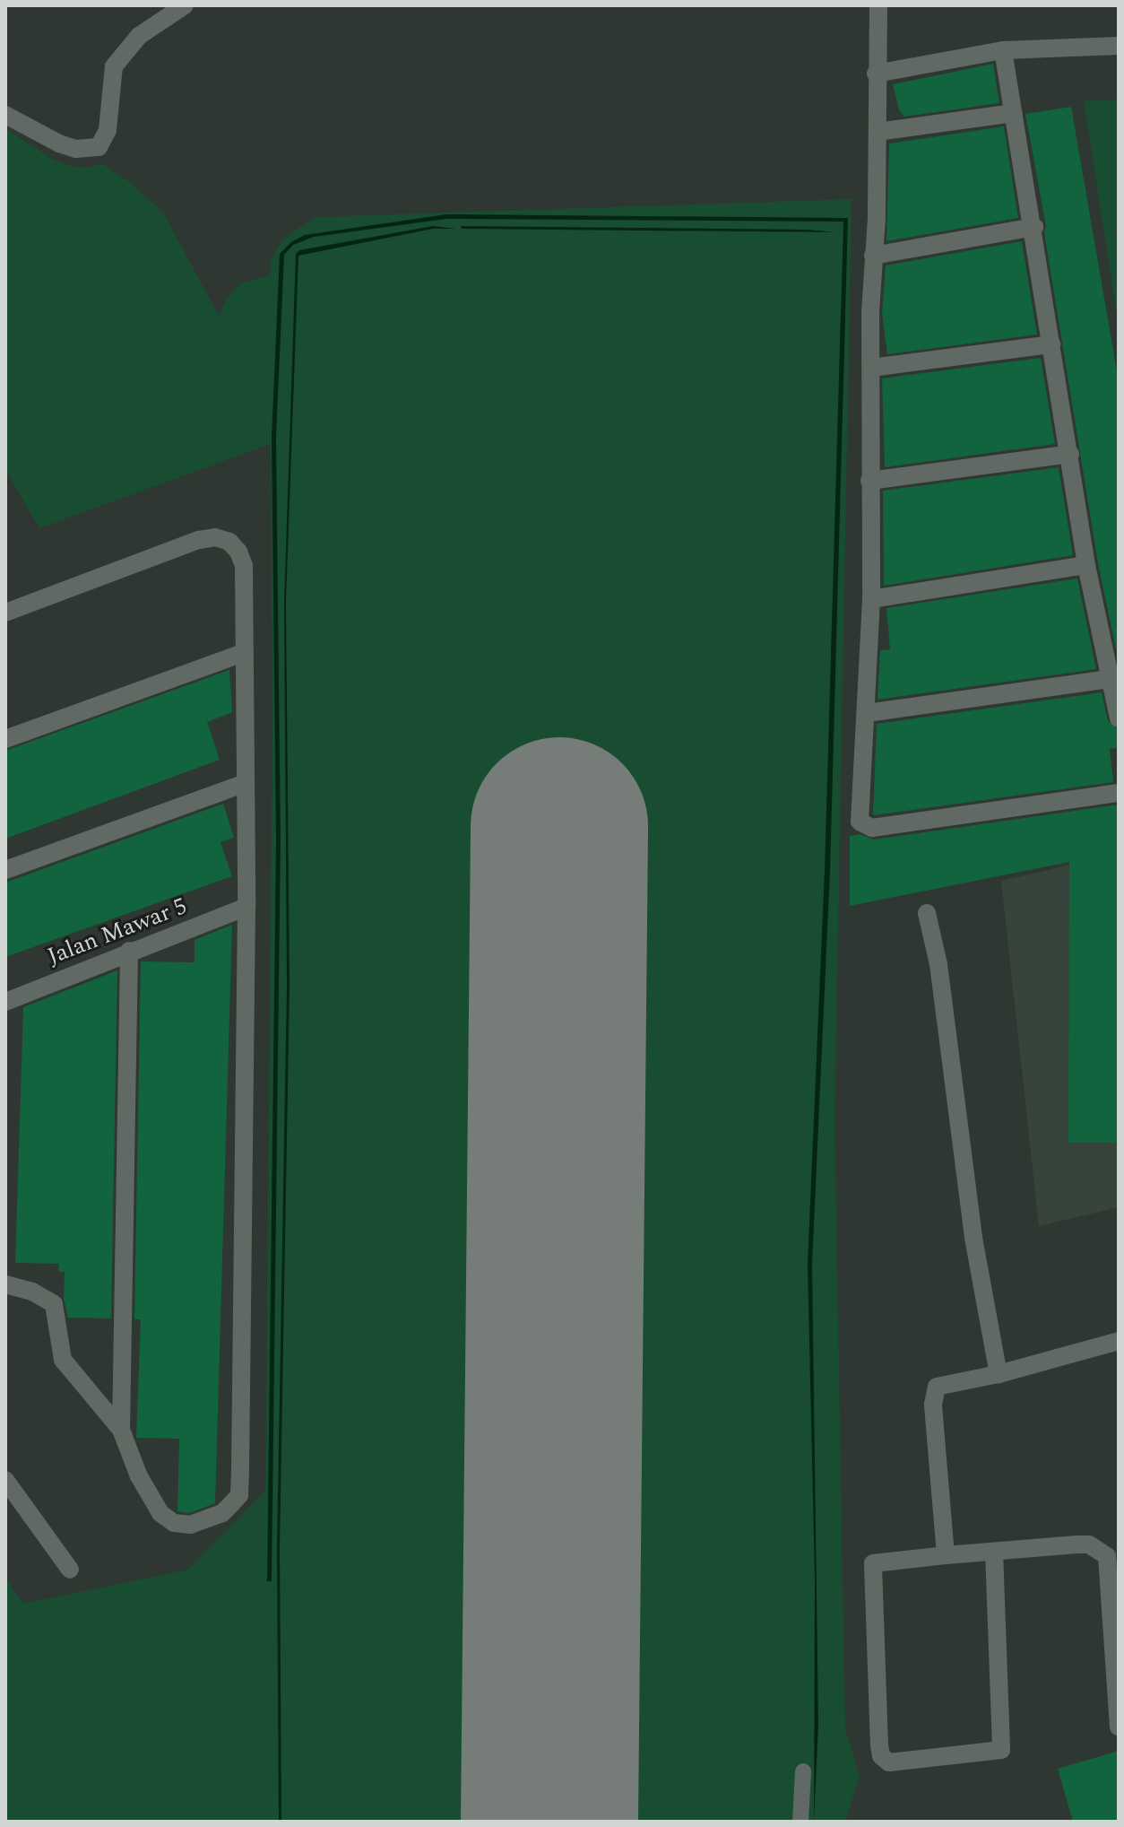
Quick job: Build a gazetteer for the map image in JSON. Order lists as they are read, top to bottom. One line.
{"streets":{"street":["Jalan Mawar 5"]}}
